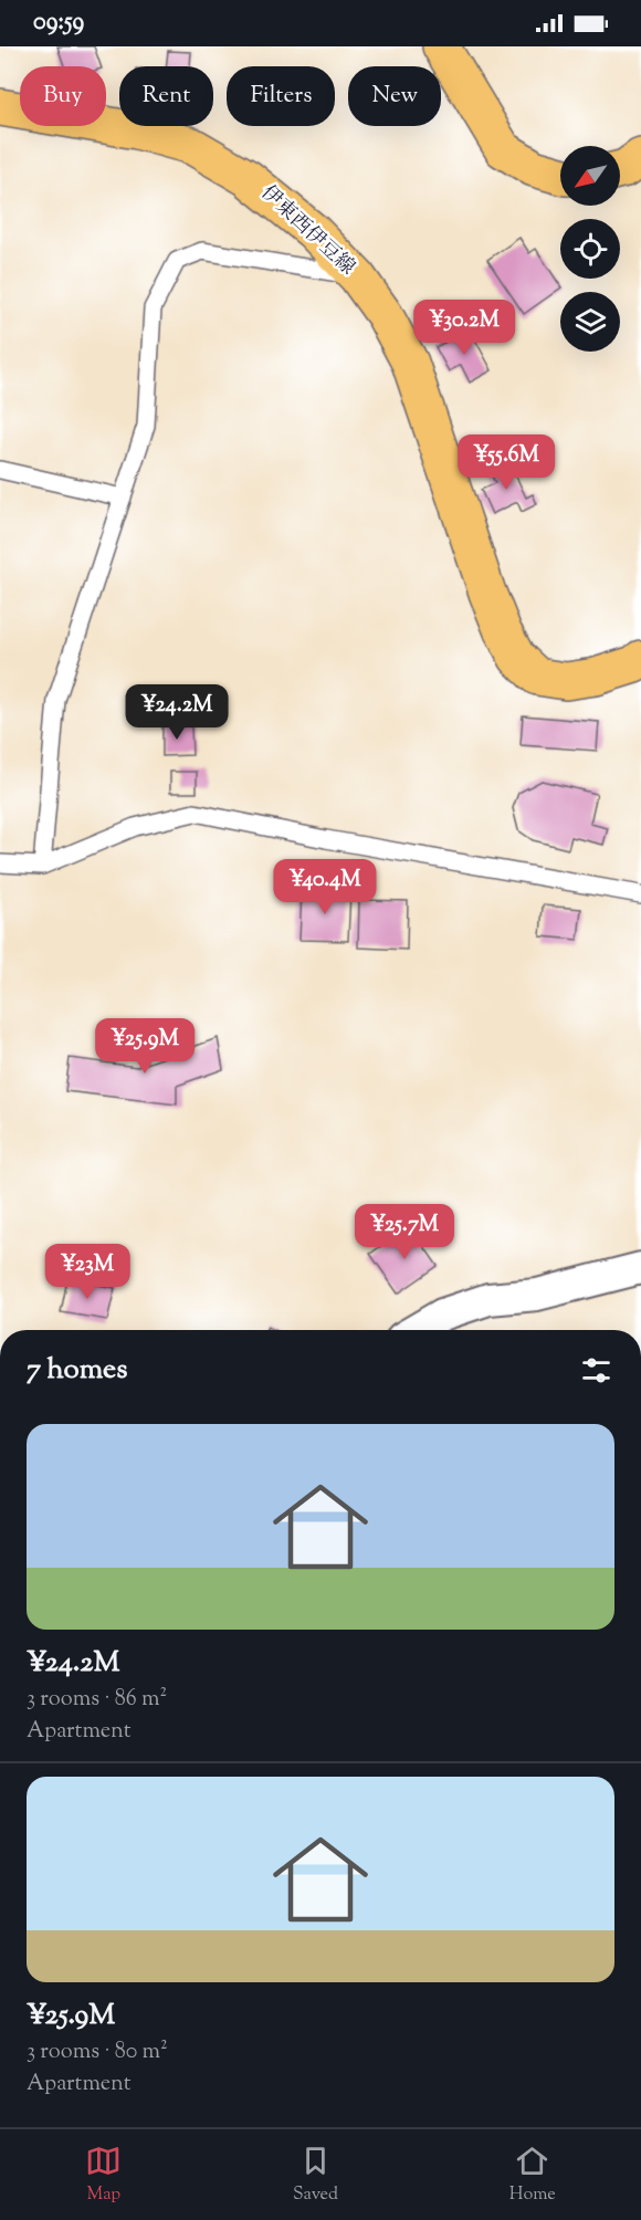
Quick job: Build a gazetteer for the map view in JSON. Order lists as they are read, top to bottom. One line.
{"streets":{"main road":["伊東西伊豆線"]},"north":"bottom left","page":{"status":"09:59","chip":["Buy","Rent","Filters","New"],"price":["¥30.2M","¥55.6M","¥24.2M","¥40.4M","¥25.9M","¥25.7M","¥23M"],"heading":"7 homes","list":[{"name":"¥24.2M","note":"3 rooms · 86 m² · Apartment"},{"name":"¥25.9M","note":"3 rooms · 80 m² · Apartment"}],"tabs":["Map","Saved","Home"]}}
